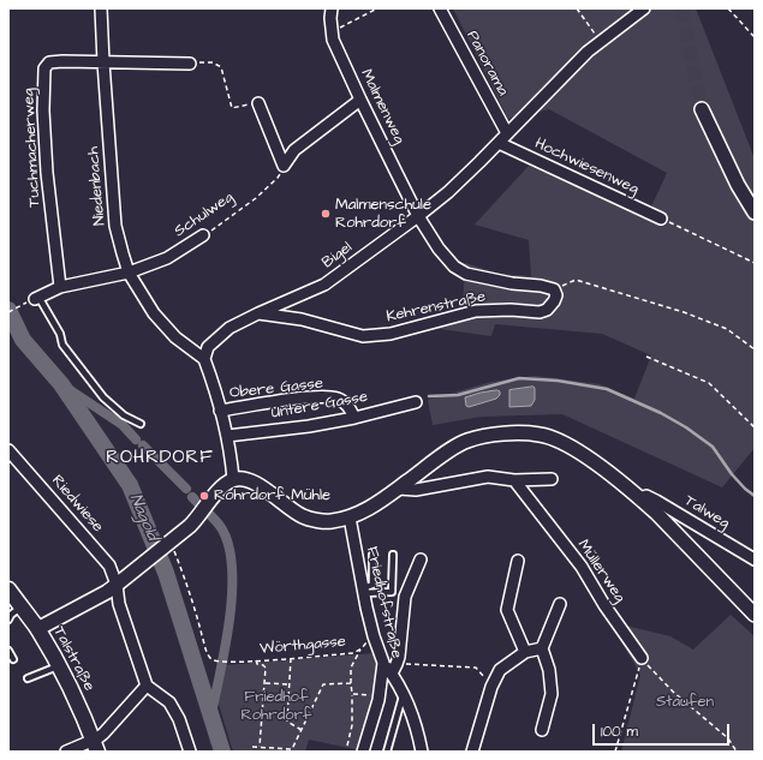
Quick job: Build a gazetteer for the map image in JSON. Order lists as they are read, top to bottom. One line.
{"streets":{"main road":["Talstraße"],"street":["Panorama","Malmenweg","Tuchmacherweg","Hochwiesenweg","Niedenbach","Schulweg","Bigel","Kehrenstraße","Obere Gasse","Untere Gasse","Riedwiese","Talweg","Müllerweg","Friedhofstraße"],"path":["Wörthgasse"]},"crossings":[["Panorama","Bigel"],["Malmenweg","Bigel"],["Malmenweg","Kehrenstraße"],["Tuchmacherweg","Niedenbach"],["Tuchmacherweg","Schulweg"],["Hochwiesenweg","Bigel"],["Niedenbach","Schulweg"],["Niedenbach","Bigel"],["Bigel","Kehrenstraße"],["Obere Gasse","Untere Gasse"],["Friedhofstraße","Wörthgasse"]],"districts":["ROHRDORF"],"water":["Nagold"],"parks":["Friedhof Rohrdorf","Staufen"],"places":["Malmenschule Rohrdorf","Rohrdorf Mühle"],"scale_bar":"100 m"}
